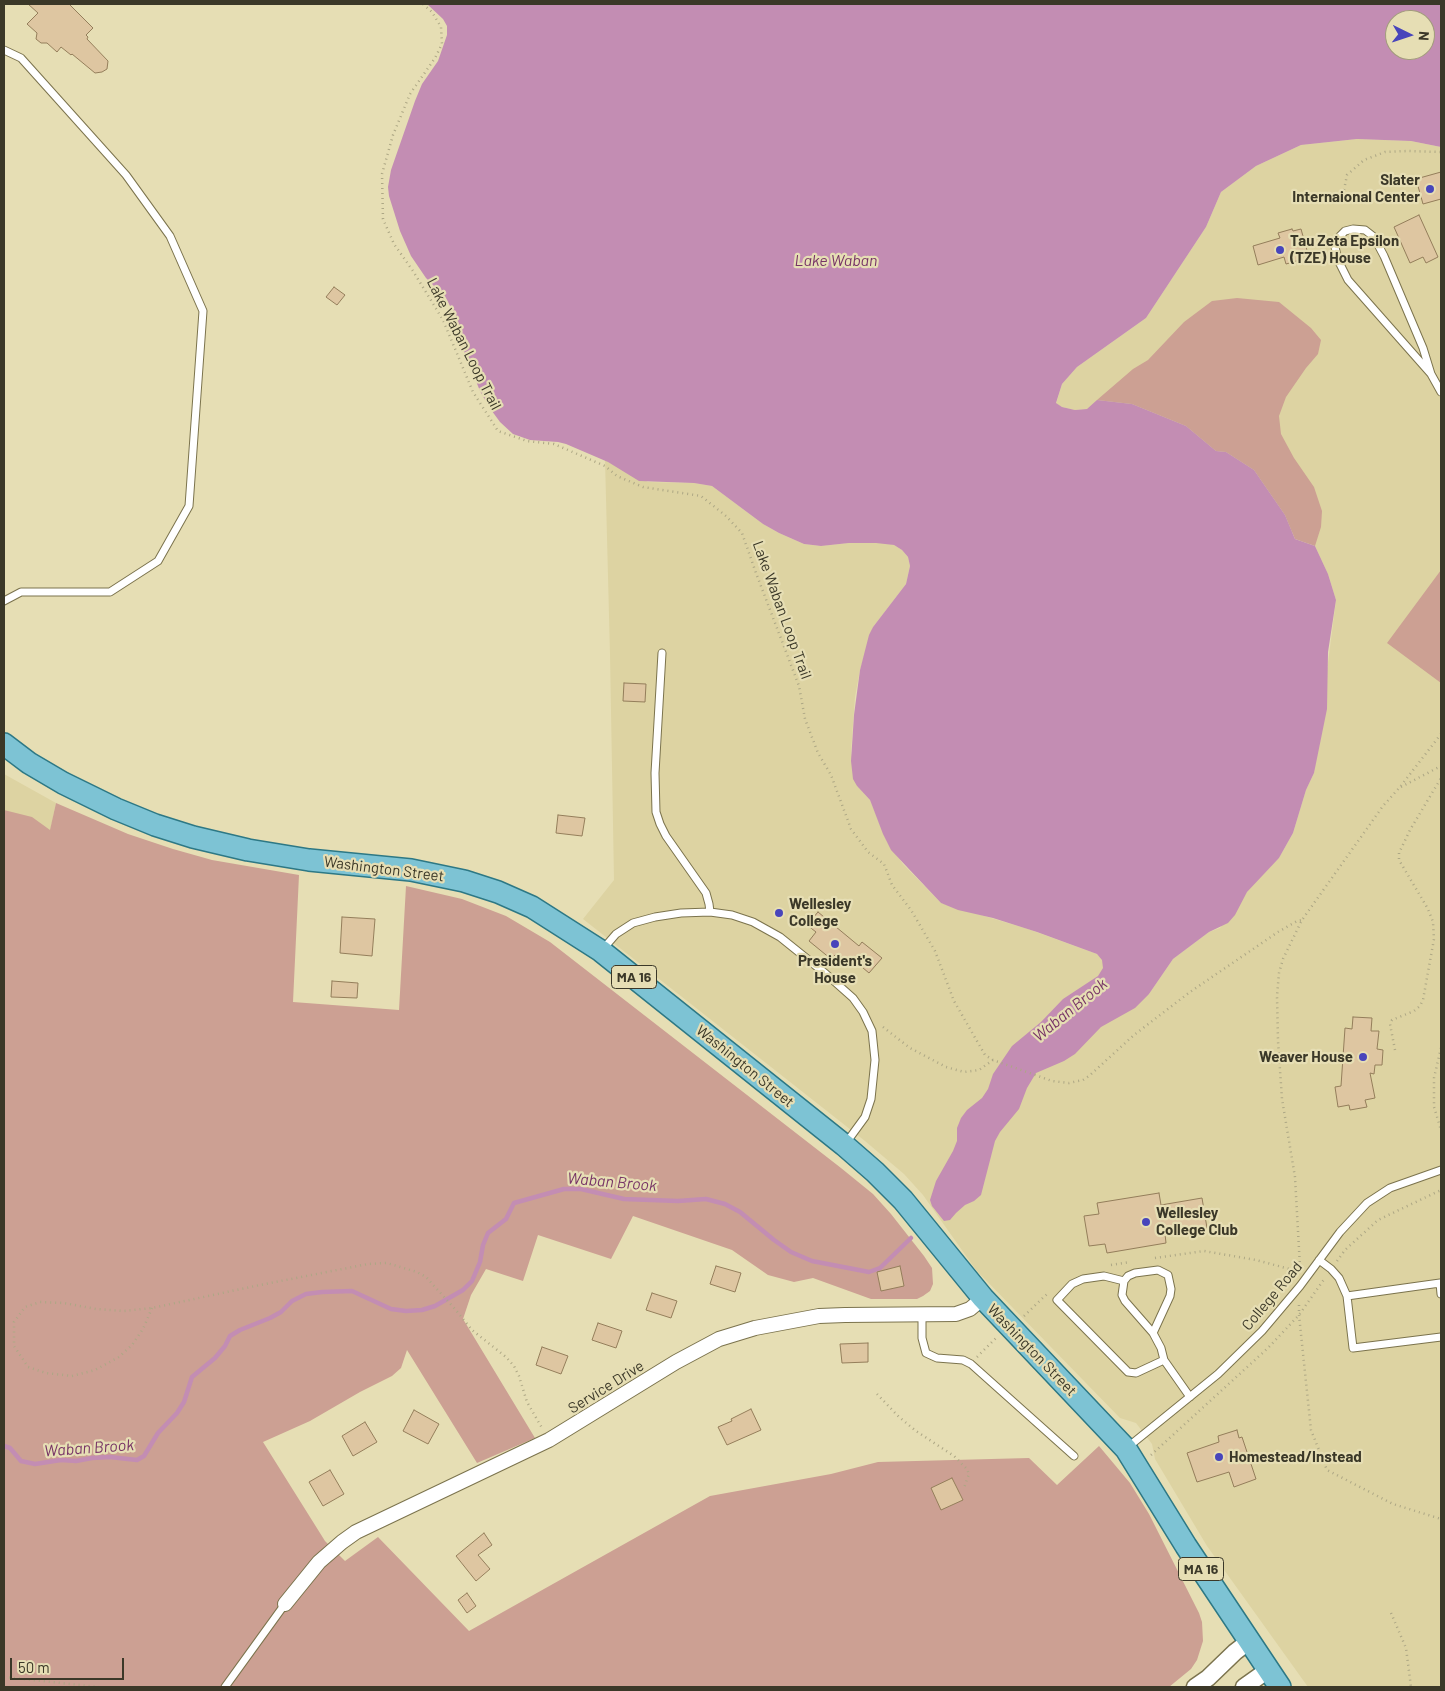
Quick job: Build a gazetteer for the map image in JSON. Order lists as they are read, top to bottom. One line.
{"streets":{"main road":["Washington Street","MA 16"],"street":["Service Drive"],"lane":["College Road"],"path":["Lake Waban Loop Trail"]},"crossings":[["Washington Street","College Road"],["Washington Street","Service Drive"]],"water":["Lake Waban","Waban Brook"],"places":["Slater Internaional Center","Tau Zeta Epsilon (TZE) House","Wellesley College","President's House","Weaver House","Wellesley College Club","Homestead/Instead"],"scale_bar":"50 m","north":"right"}
